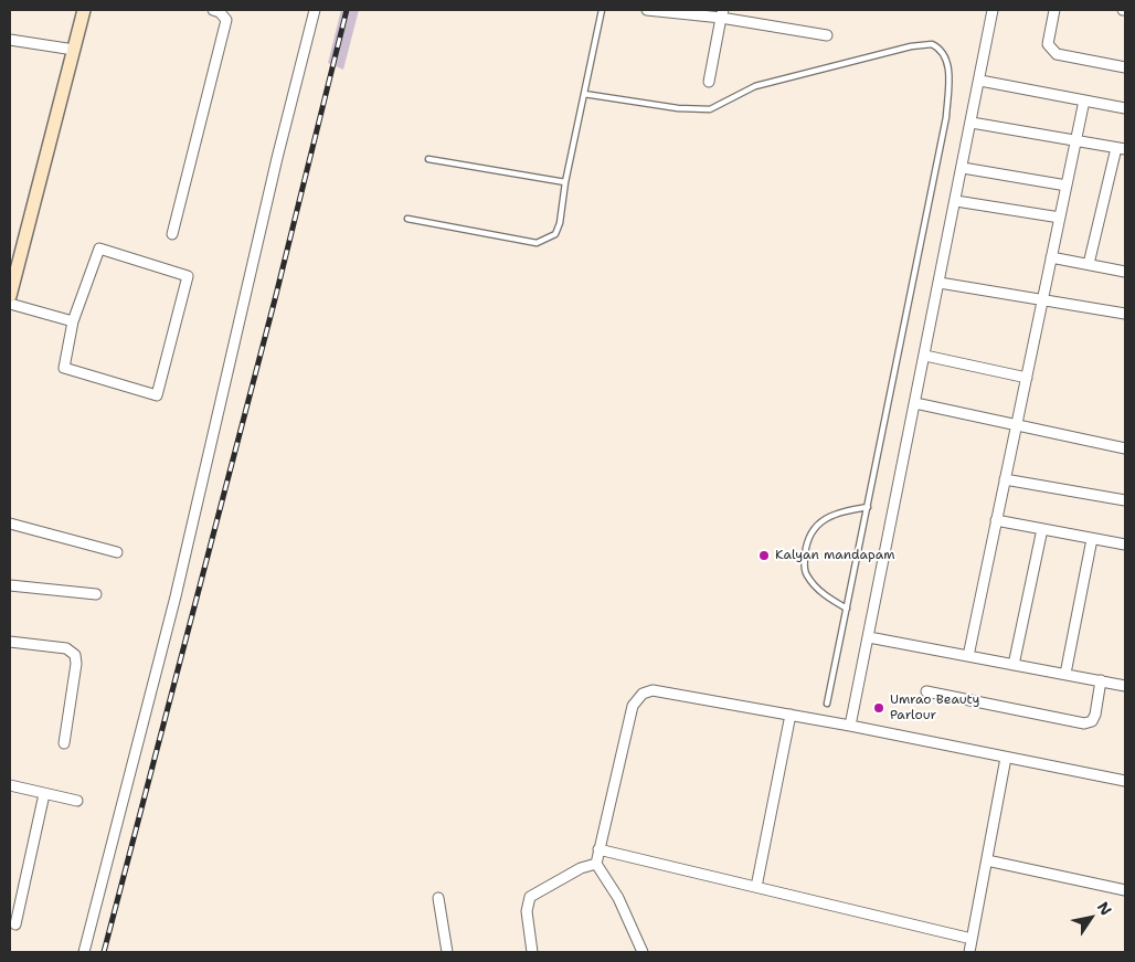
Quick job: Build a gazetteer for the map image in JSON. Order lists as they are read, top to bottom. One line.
{"places":["Kalyan mandapam","Umrao Beauty Parlour"],"north":"top right"}
